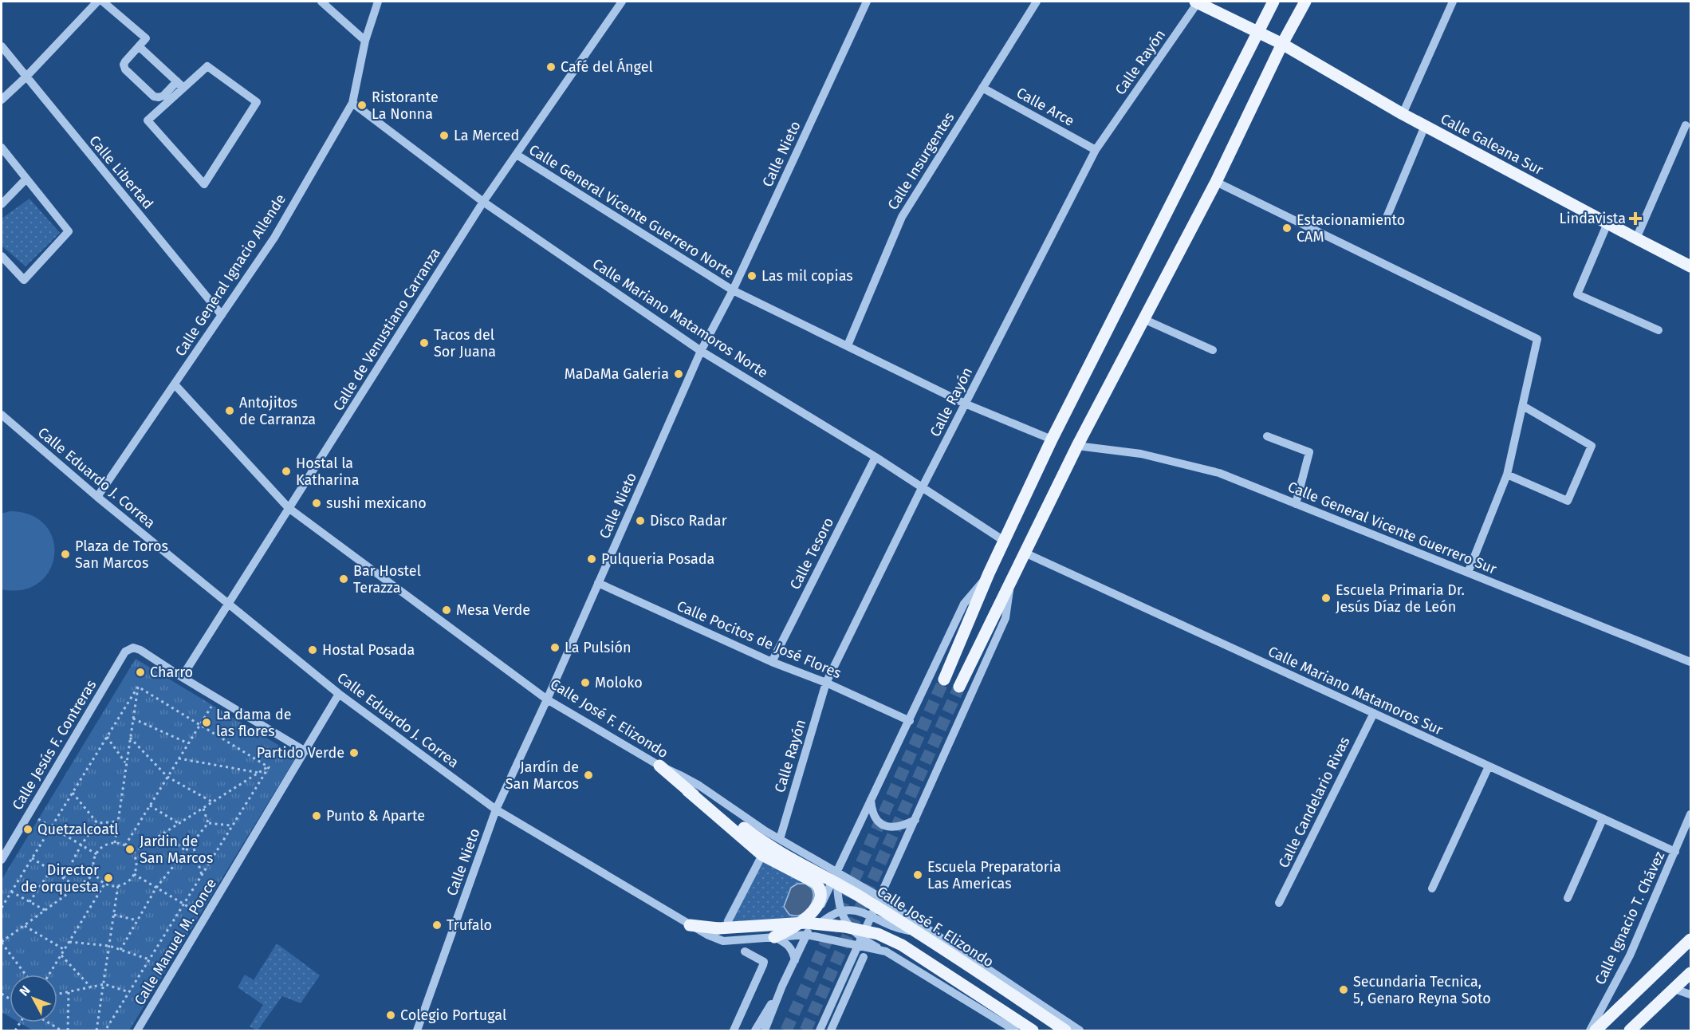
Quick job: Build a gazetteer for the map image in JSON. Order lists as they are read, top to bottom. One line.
{"streets":{"main road":["Calle Galeana Sur","Calle José F. Elizondo"],"street":["Calle Rayón","Calle Arce","Calle Nieto","Calle Insurgentes","Calle Libertad","Calle General Vicente Guerrero Norte","Calle General Ignacio Allende","Calle Mariano Matamoros Norte","Calle de Venustiano Carranza","Calle Eduardo J. Correa","Calle General Vicente Guerrero Sur","Calle Tesoro","Calle Pocitos de José Flores","Calle Mariano Matamoros Sur","Calle Jesús F. Contreras","Calle Candelario Rivas","Calle Ignacio T. Chávez","Calle Manuel M. Ponce"]},"crossings":[["Calle Rayón","Calle Arce"],["Calle Rayón","Calle Galeana Sur"],["Calle Rayón","Calle Mariano Matamoros Norte"],["Calle Rayón","Calle Pocitos de José Flores"],["Calle Arce","Calle Insurgentes"],["Calle Nieto","Calle General Vicente Guerrero Norte"],["Calle Nieto","Calle Mariano Matamoros Norte"],["Calle Nieto","Calle Eduardo J. Correa"],["Calle Nieto","Calle Pocitos de José Flores"],["Calle Nieto","Calle José F. Elizondo"],["Calle Libertad","Calle General Ignacio Allende"],["Calle General Vicente Guerrero Norte","Calle de Venustiano Carranza"],["Calle General Ignacio Allende","Calle Mariano Matamoros Norte"],["Calle General Ignacio Allende","Calle Eduardo J. Correa"],["Calle General Ignacio Allende","Calle José F. Elizondo"],["Calle Mariano Matamoros Norte","Calle de Venustiano Carranza"],["Calle Mariano Matamoros Norte","Calle Tesoro"],["Calle de Venustiano Carranza","Calle Eduardo J. Correa"],["Calle de Venustiano Carranza","Calle José F. Elizondo"],["Calle de Venustiano Carranza","Calle Jesús F. Contreras"],["Calle Eduardo J. Correa","Calle Manuel M. Ponce"],["Calle Tesoro","Calle Pocitos de José Flores"],["Calle Mariano Matamoros Sur","Calle Candelario Rivas"],["Calle Mariano Matamoros Sur","Calle Ignacio T. Chávez"]],"places":{"other":["Café del Ángel","Ristorante La Nonna","La Merced","Estacionamiento CAM","Las mil copias","Tacos del Sor Juana","MaDaMa Galeria","Antojitos de Carranza","Hostal la Katharina","sushi mexicano","Disco Radar","Plaza de Toros San Marcos","Pulqueria Posada","Bar Hostel Terazza","Escuela Primaria Dr. Jesús Díaz de León","Mesa Verde","La Pulsión","Hostal Posada","Charro","Moloko","La dama de las flores","Partido Verde","Jardín de San Marcos","Punto & Aparte","Quetzalcoatl","Jardin de San Marcos","Escuela Preparatoria Las Americas","Director de orquesta","Trufalo","Secundaria Tecnica, 5, Genaro Reyna Soto","Colegio Portugal"],"health":["Lindavista"]},"north":"top left"}
